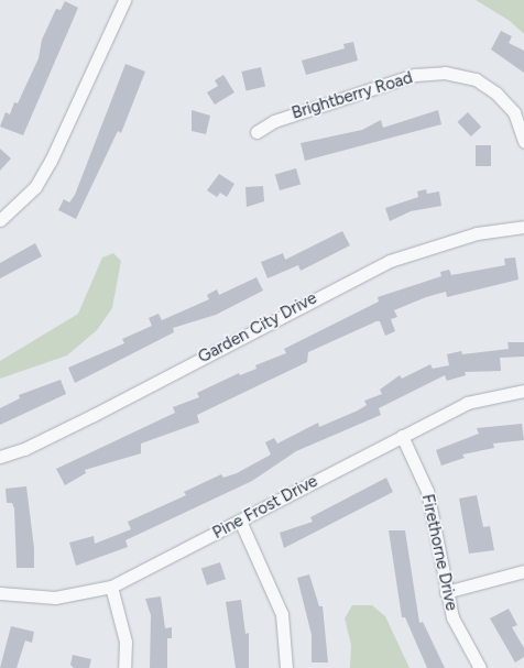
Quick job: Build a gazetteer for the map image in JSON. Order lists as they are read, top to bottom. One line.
{"streets":{"street":["Brightberry Road","Garden City Drive","Pine Frost Drive","Firethorne Drive"]},"crossings":[["Pine Frost Drive","Firethorne Drive"]]}
